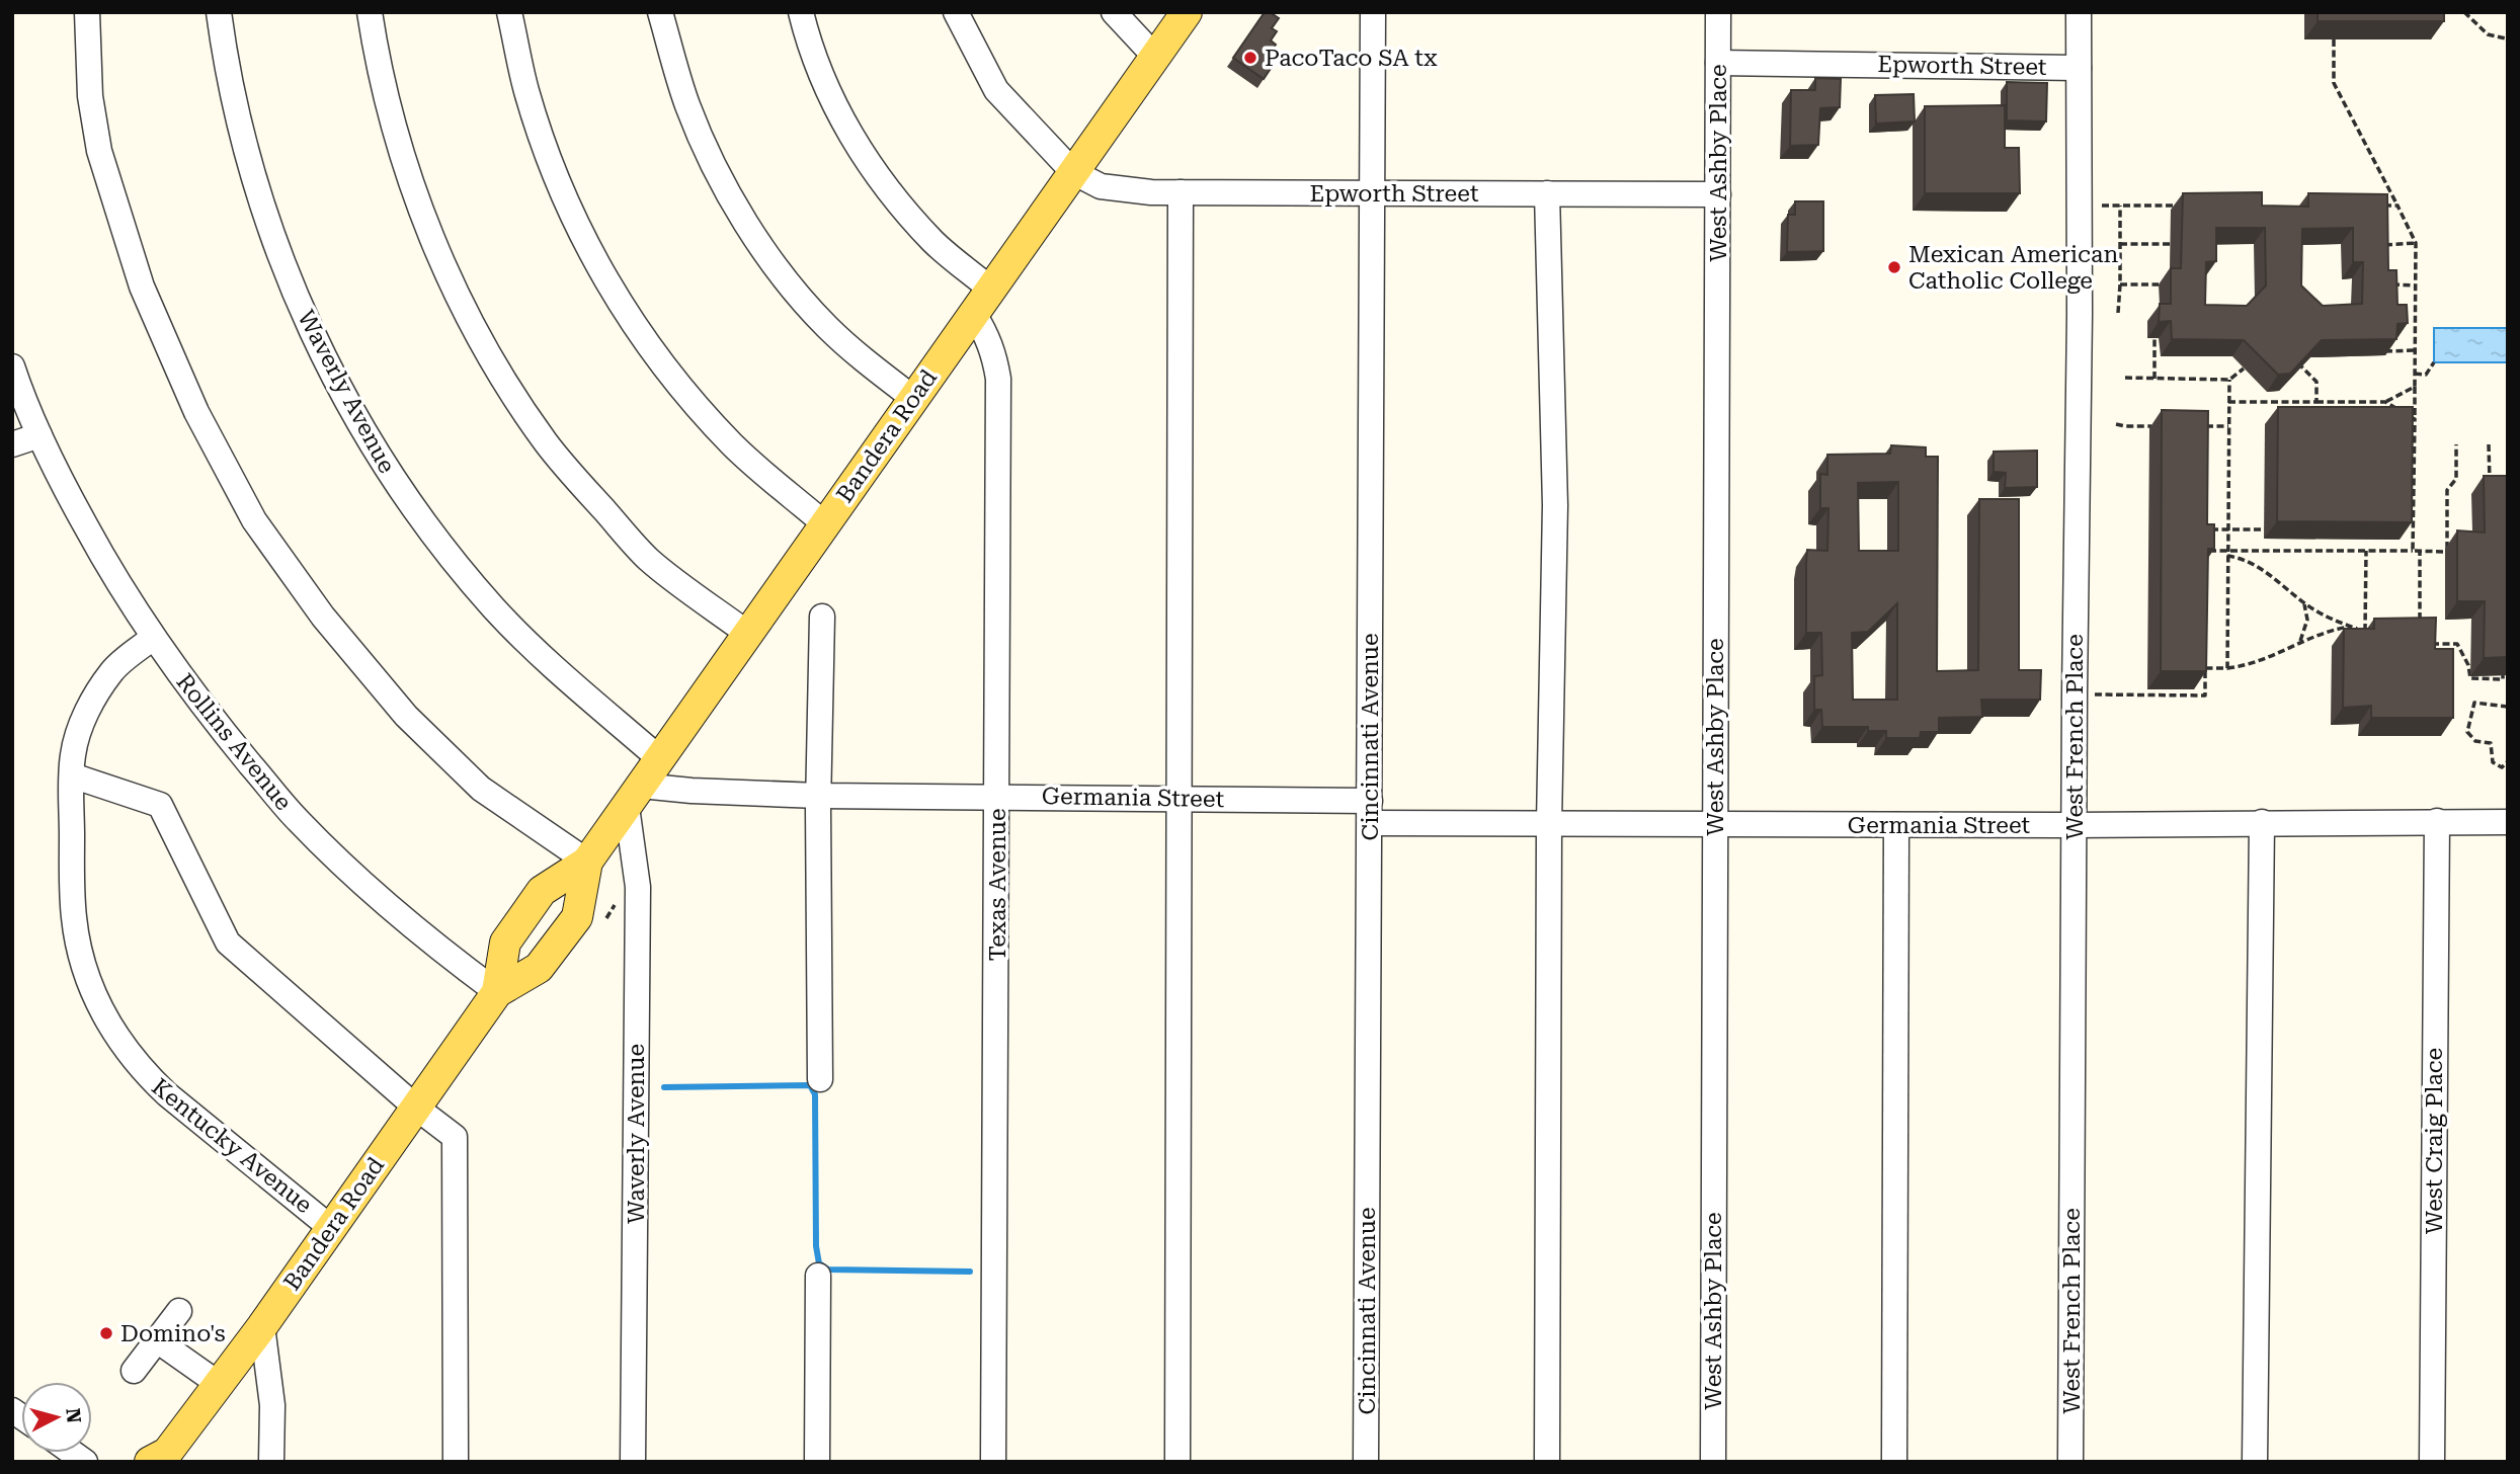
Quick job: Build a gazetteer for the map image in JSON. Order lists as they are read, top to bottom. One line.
{"streets":{"main road":["Bandera Road"],"street":["Epworth Street","West Ashby Place","Waverly Avenue","Cincinnati Avenue","West French Place","Rollins Avenue","Germania Street","Texas Avenue","West Craig Place","Kentucky Avenue"]},"crossings":[["Epworth Street","West Ashby Place"],["Epworth Street","Bandera Road"],["Epworth Street","Cincinnati Avenue"],["Epworth Street","West French Place"],["West Ashby Place","Germania Street"],["Waverly Avenue","Bandera Road"],["Waverly Avenue","Germania Street"],["Bandera Road","Rollins Avenue"],["Bandera Road","Germania Street"],["Bandera Road","Texas Avenue"],["Bandera Road","Kentucky Avenue"],["Cincinnati Avenue","Germania Street"],["West French Place","Germania Street"],["Rollins Avenue","Kentucky Avenue"],["Germania Street","Texas Avenue"],["Germania Street","West Craig Place"]],"places":["PacoTaco SA tx","Mexican American Catholic College","Domino's"],"north":"right"}
